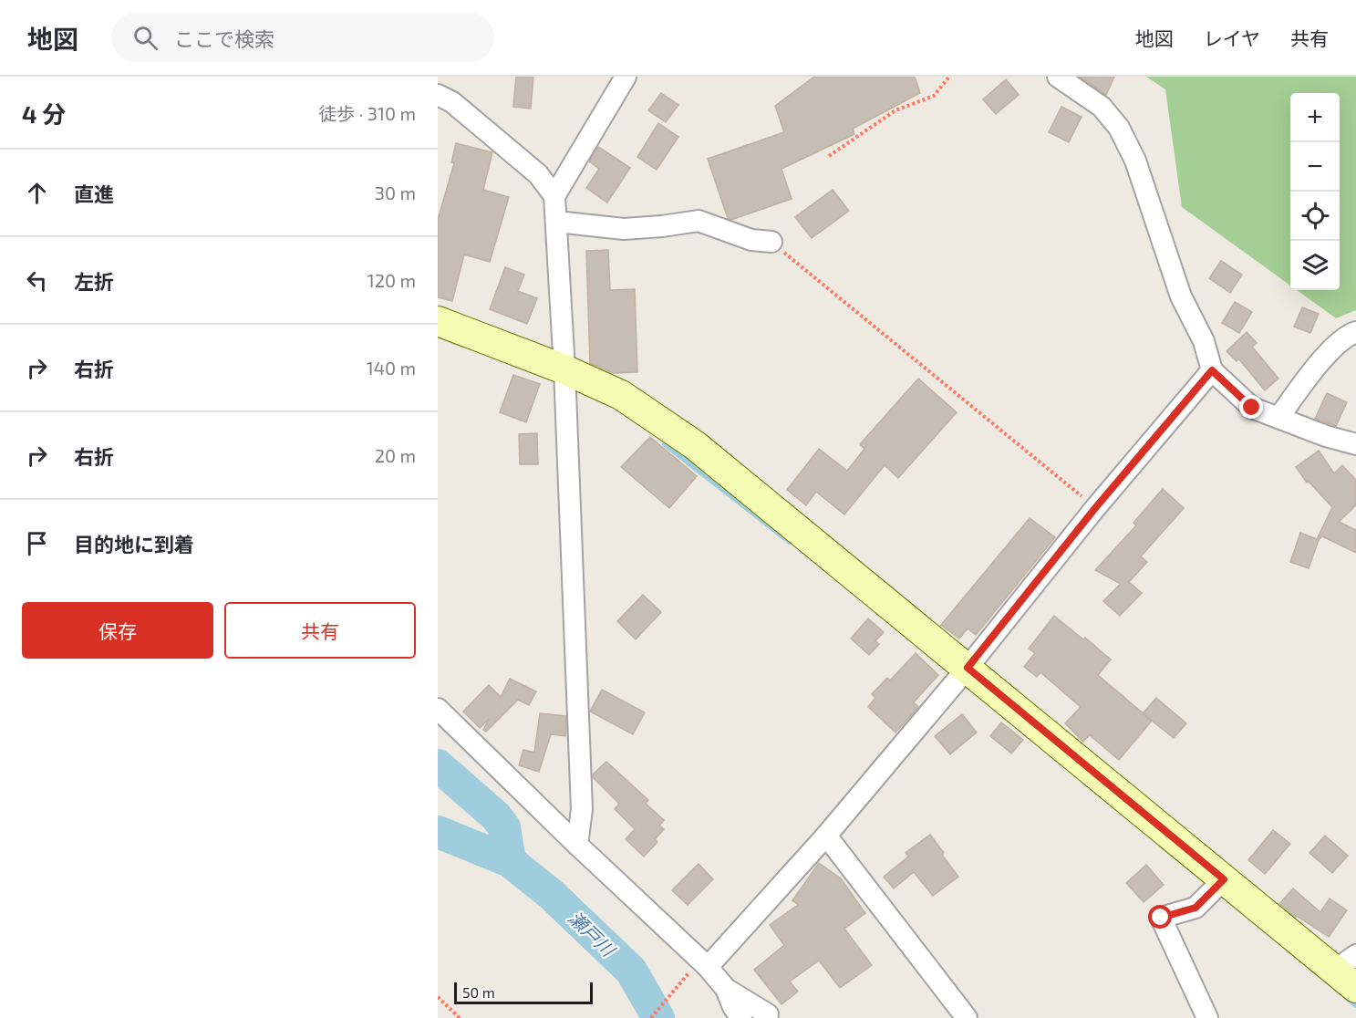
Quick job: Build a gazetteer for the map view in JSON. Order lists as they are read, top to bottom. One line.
{"water":["瀬戸川"],"scale_bar":"50 m","page":{"header":"地図","search":"ここで検索","nav":["地図","レイヤ","共有"],"heading":["4 分","徒歩 · 310 m"],"map_buttons":["+","−"],"list":[["直進","30 m"],["左折","120 m"],["右折","140 m"],["右折","20 m"],"目的地に到着"],"buttons":["保存","共有"],"scale":"50 m"}}
